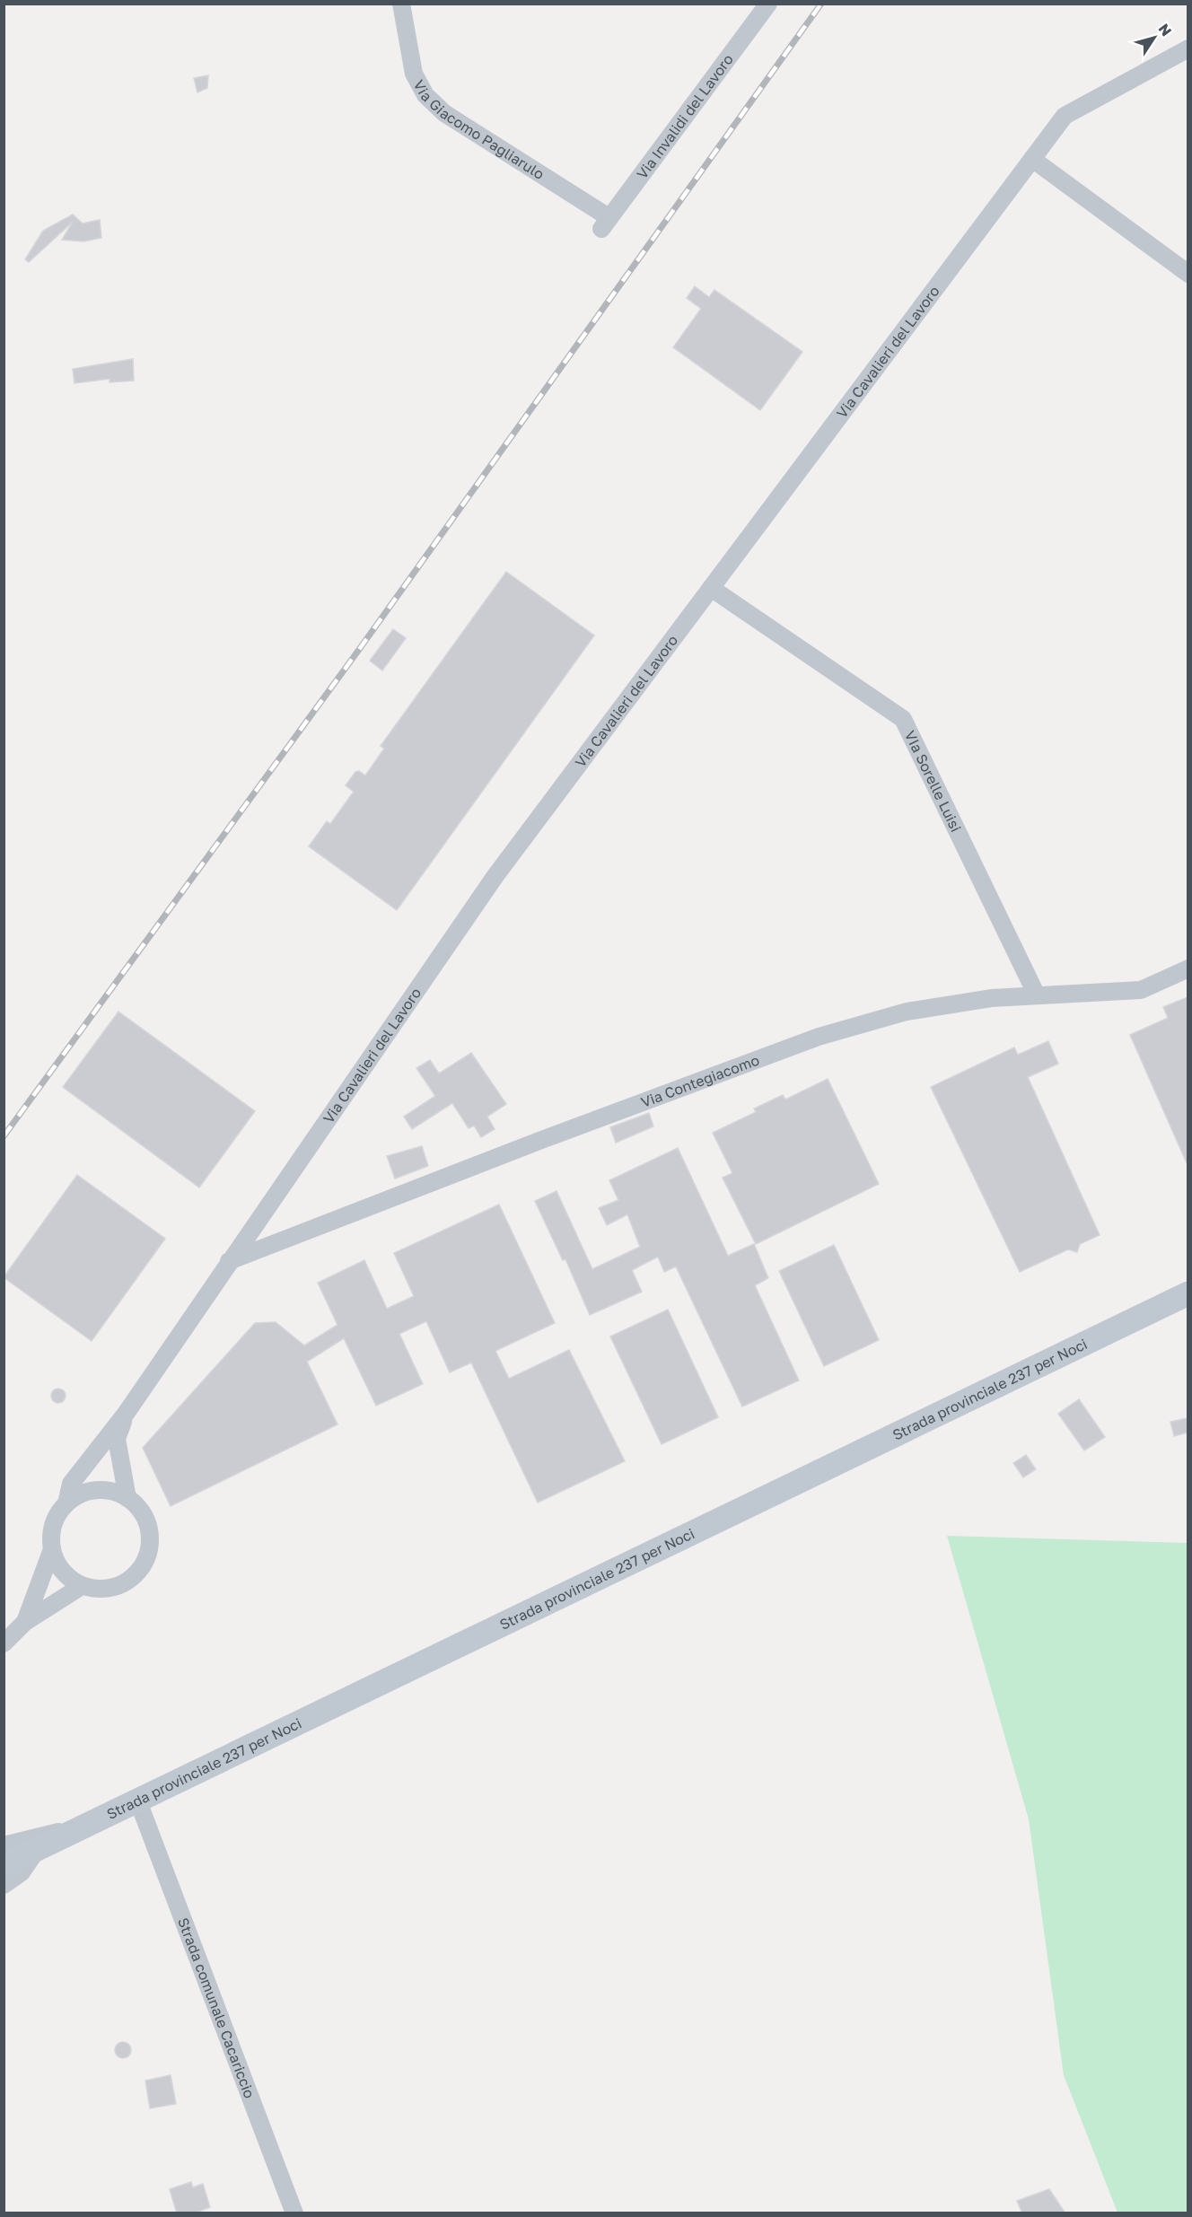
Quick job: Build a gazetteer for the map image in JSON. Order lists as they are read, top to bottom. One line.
{"streets":{"main road":["Strada provinciale 237 per Noci"],"street":["Via Invalidi del Lavoro","Via Giacomo Pagliarulo","Via Cavalieri del Lavoro","VIa Sorelle Luisi","Via Contegiacomo","Strada comunale Cacariccio"]},"crossings":[["Via Invalidi del Lavoro","Via Giacomo Pagliarulo"],["Via Cavalieri del Lavoro","VIa Sorelle Luisi"],["Via Cavalieri del Lavoro","Via Contegiacomo"],["VIa Sorelle Luisi","Via Contegiacomo"],["Strada provinciale 237 per Noci","Strada comunale Cacariccio"]],"north":"top right"}
